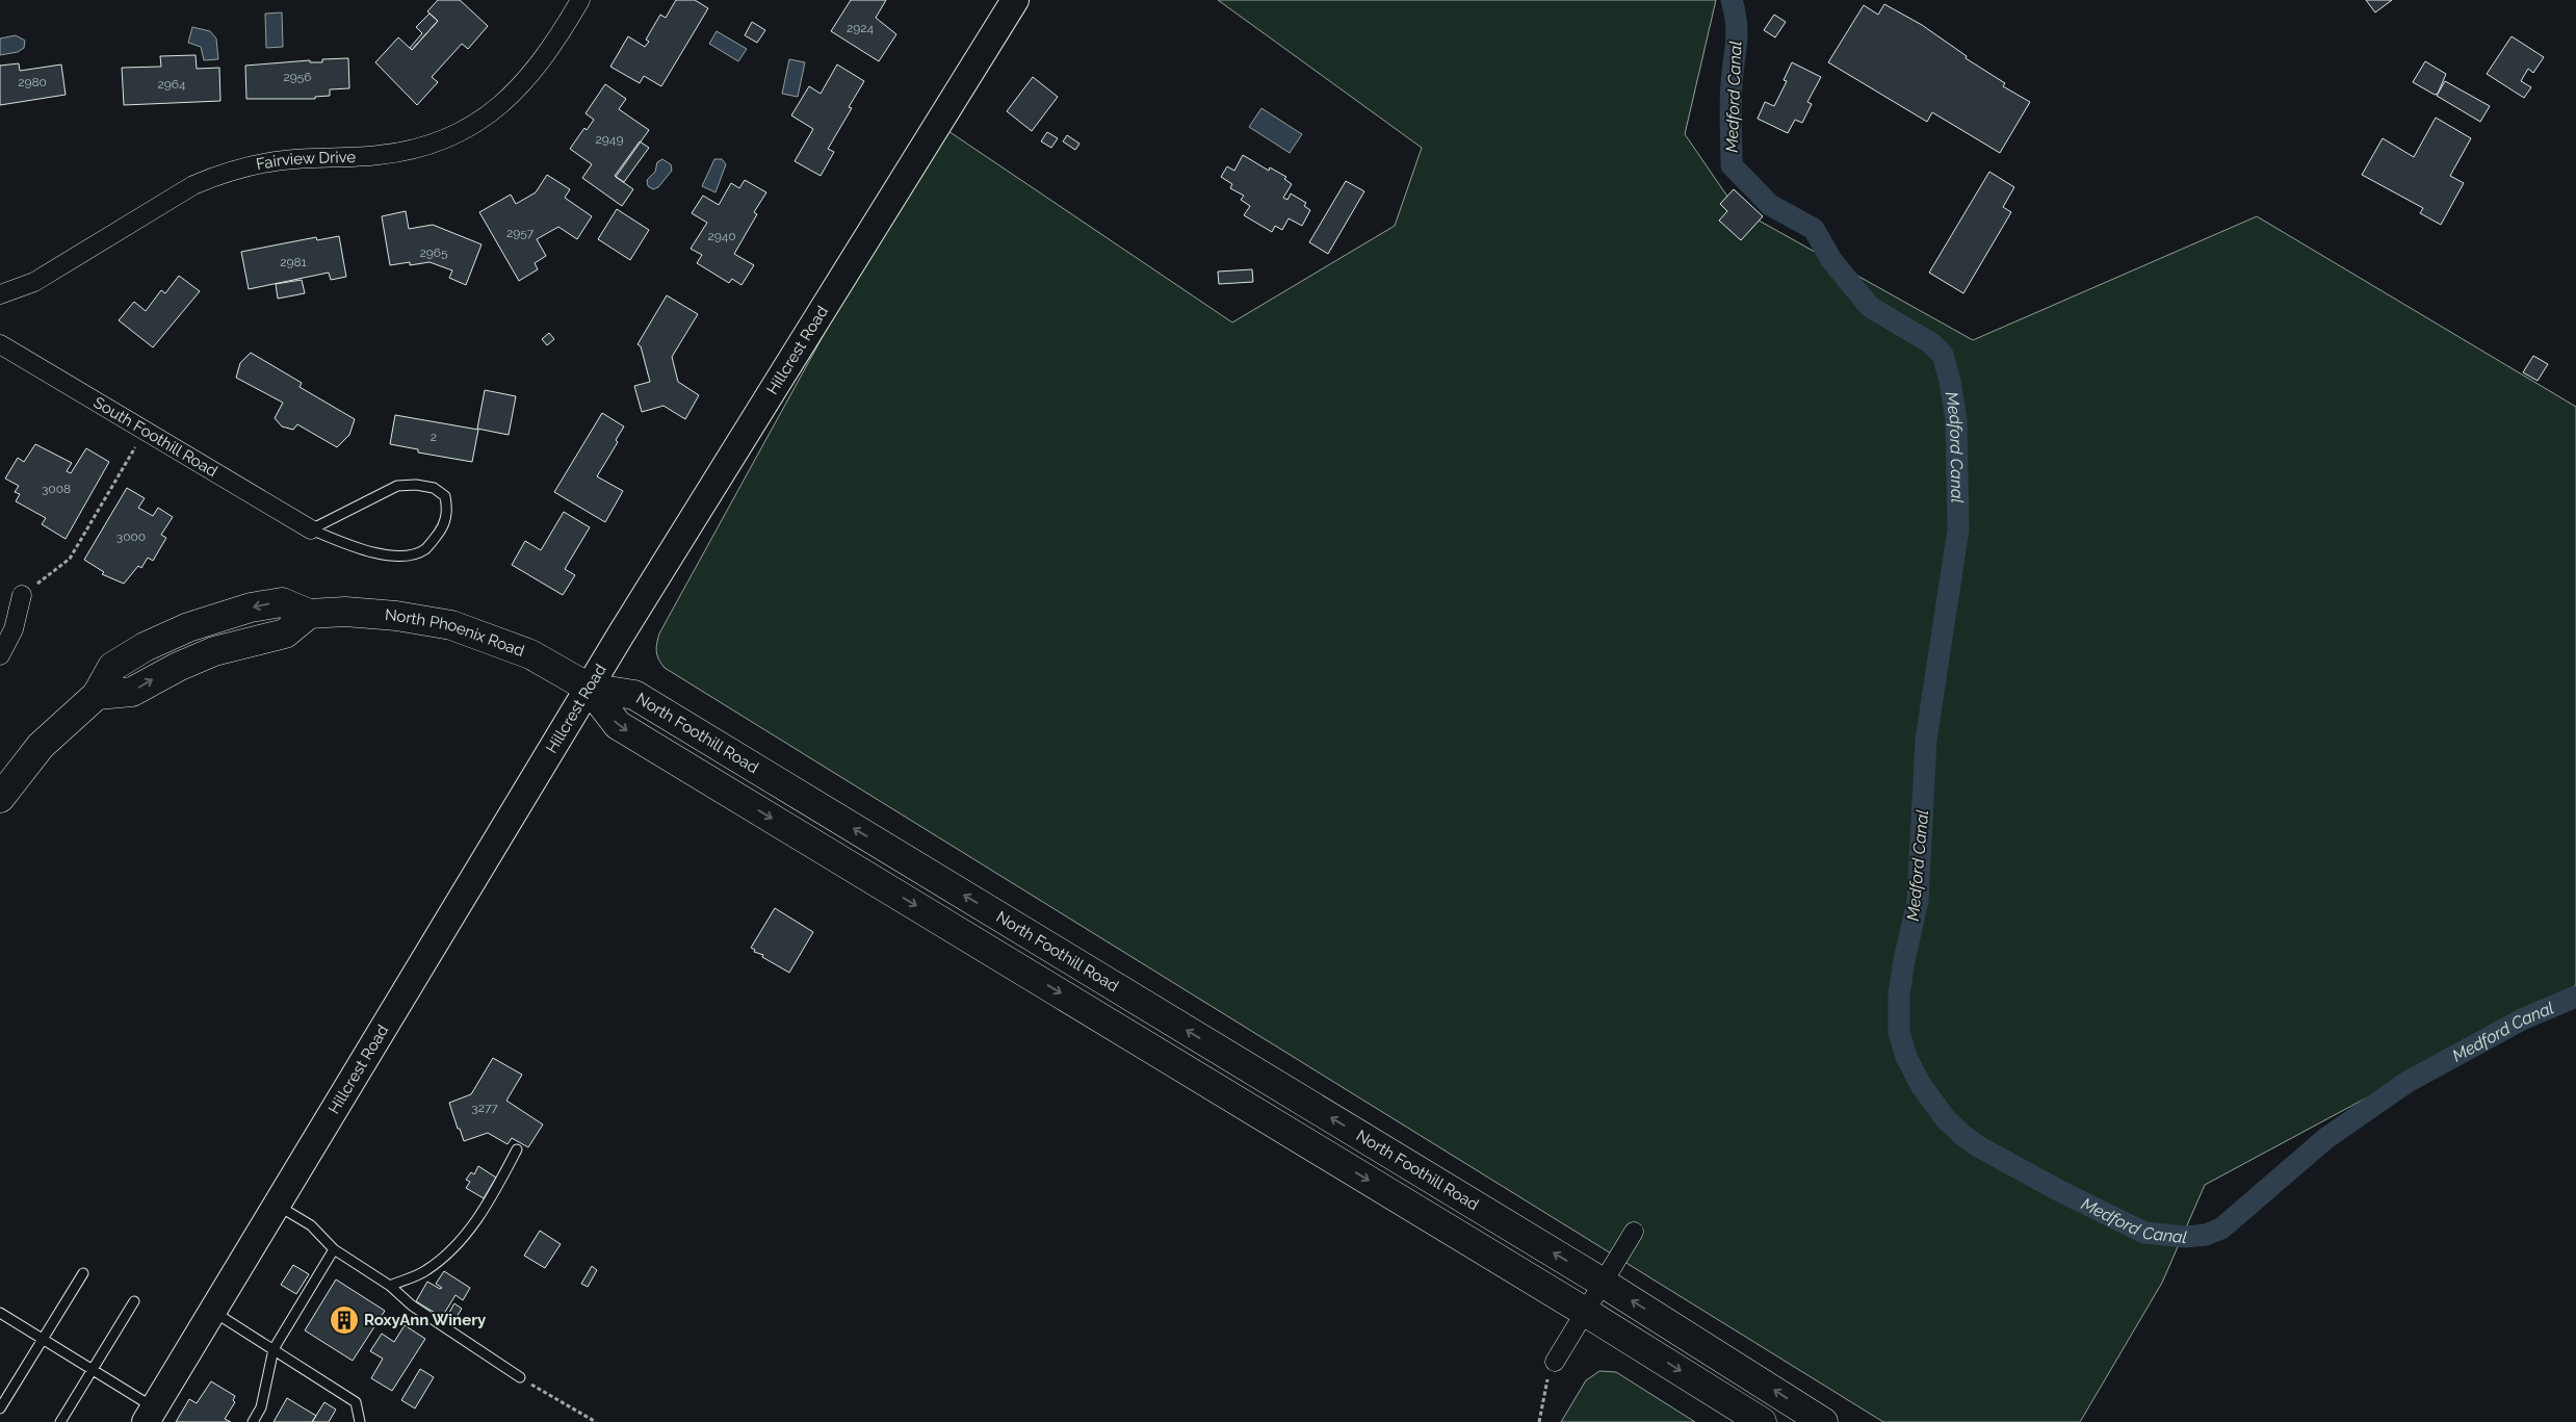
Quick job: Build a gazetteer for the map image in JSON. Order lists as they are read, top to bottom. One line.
{"streets":{"main road":["North Phoenix Road","North Foothill Road"],"street":["Fairview Drive","Hillcrest Road","South Foothill Road"]},"crossings":[["Hillcrest Road","North Phoenix Road"],["Hillcrest Road","North Foothill Road"],["North Phoenix Road","North Foothill Road"]],"water":["Medford Canal"],"places":{"building":["RoxyAnn Winery"]},"house_numbers":["2924","2956","2980","2964","2949","2957","2940","2965","2981","2","3008","3000","3277"]}
